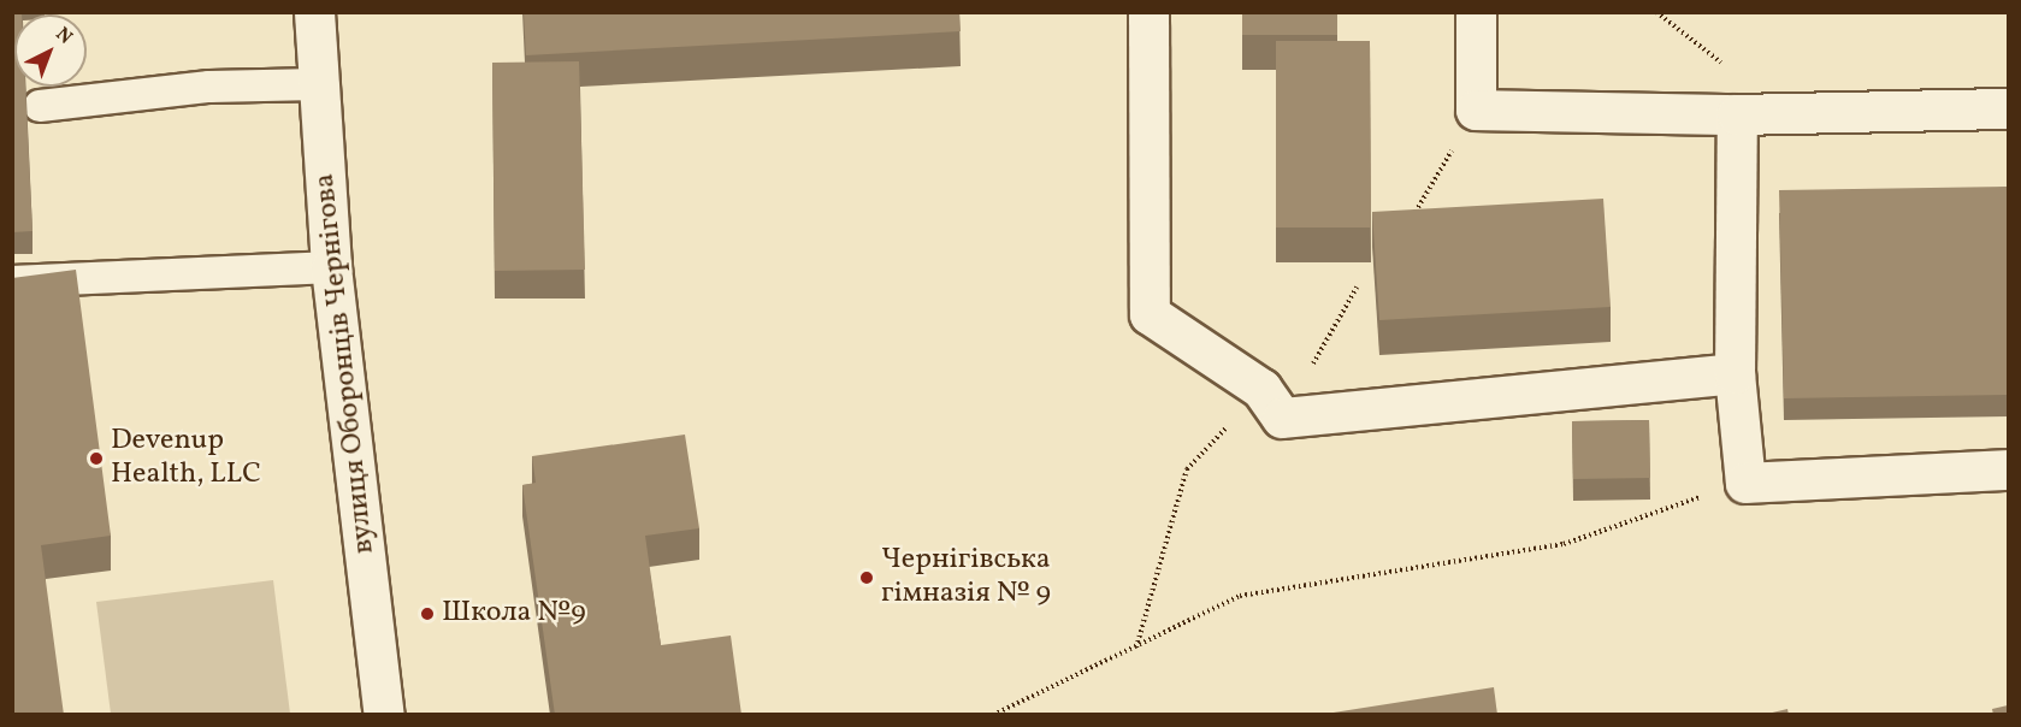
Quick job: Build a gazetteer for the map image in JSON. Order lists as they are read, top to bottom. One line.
{"streets":{"street":["вулиця Оборонців Чернігова"]},"places":["Devenup Health, LLC","Чернігівська гімназія № 9","Школа №9"],"north":"top right"}
